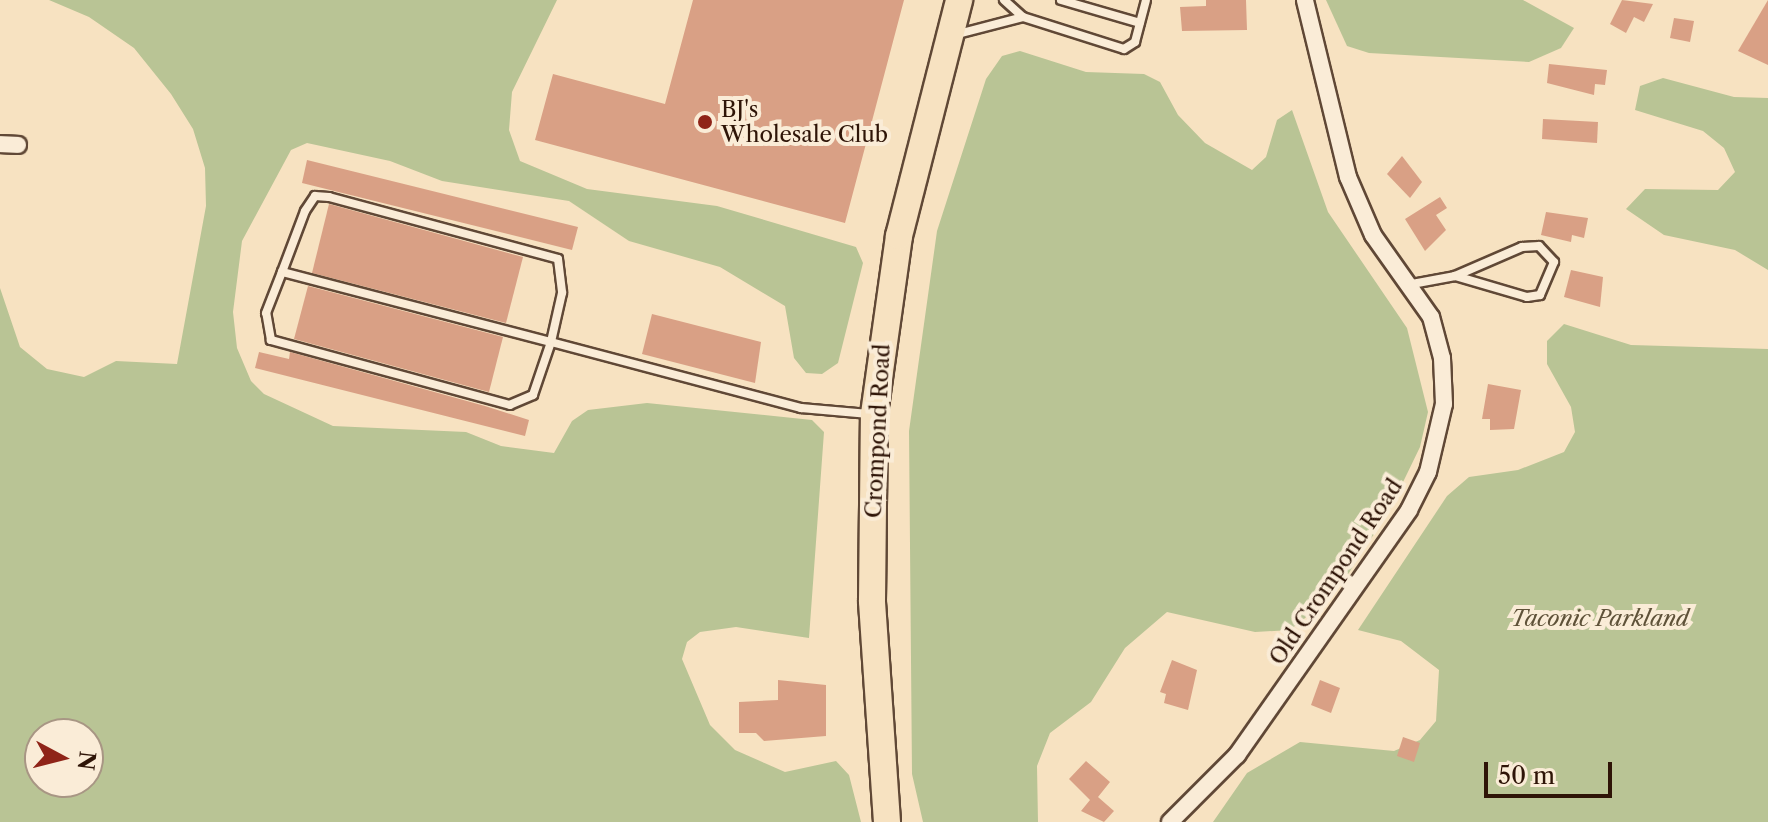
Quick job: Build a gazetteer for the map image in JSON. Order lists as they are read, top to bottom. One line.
{"streets":{"highway":["Crompond Road"],"street":["Old Crompond Road"]},"parks":["Taconic Parkland"],"places":["BJ's Wholesale Club"],"scale_bar":"50 m","north":"right"}
